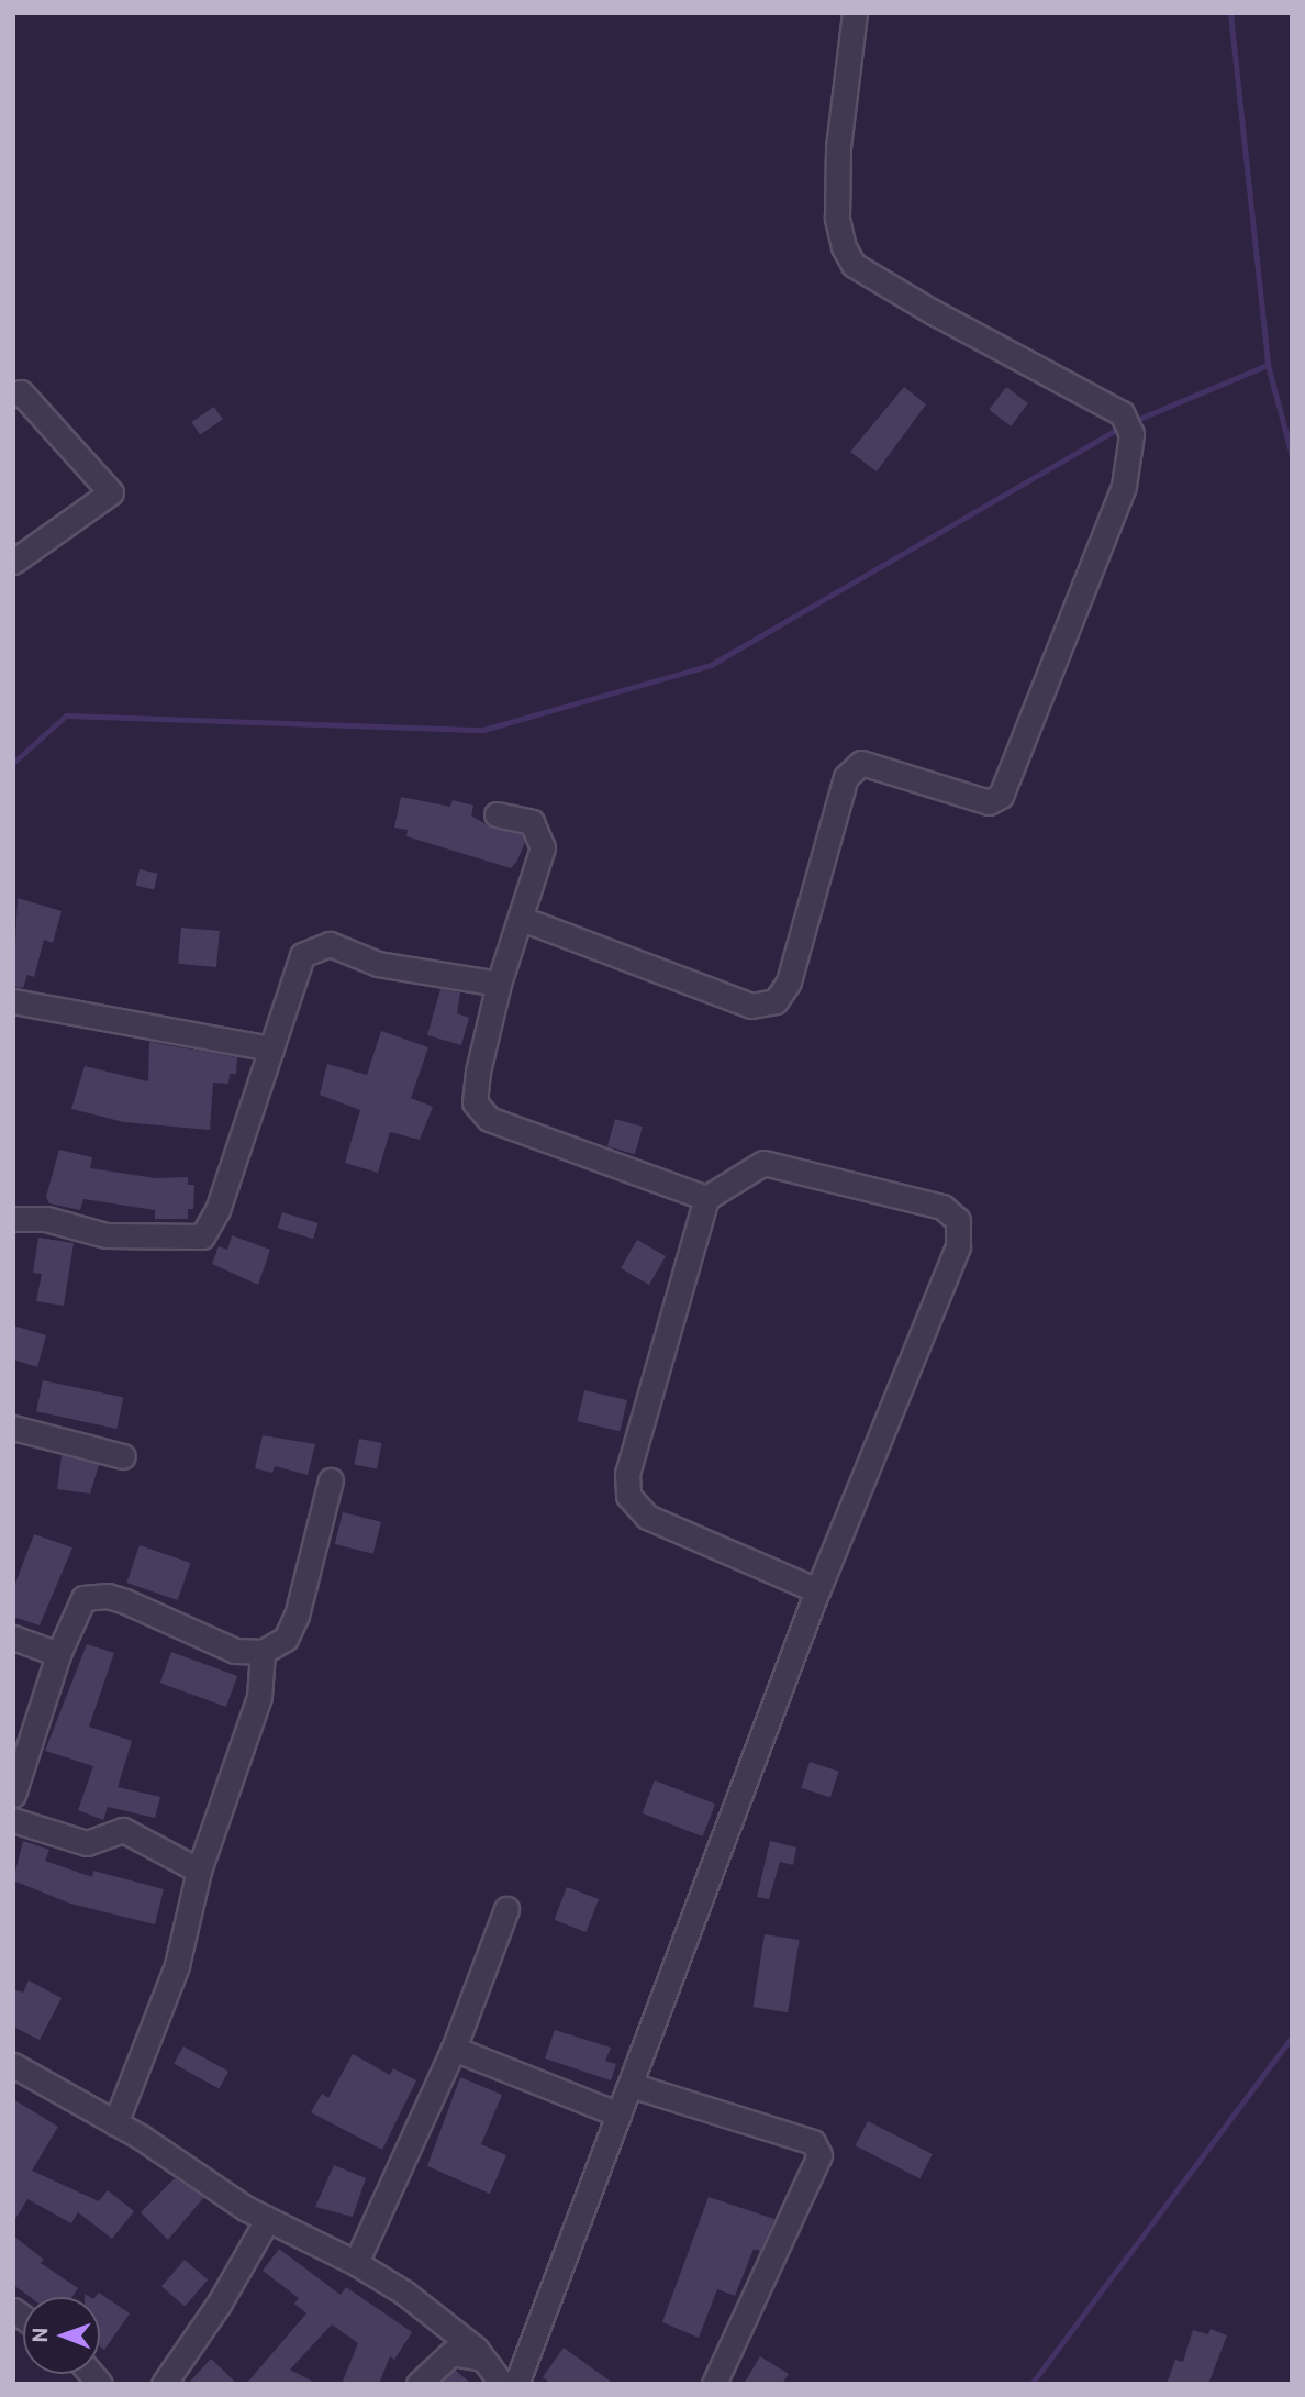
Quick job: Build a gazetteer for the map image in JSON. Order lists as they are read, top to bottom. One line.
{"north":"left"}
